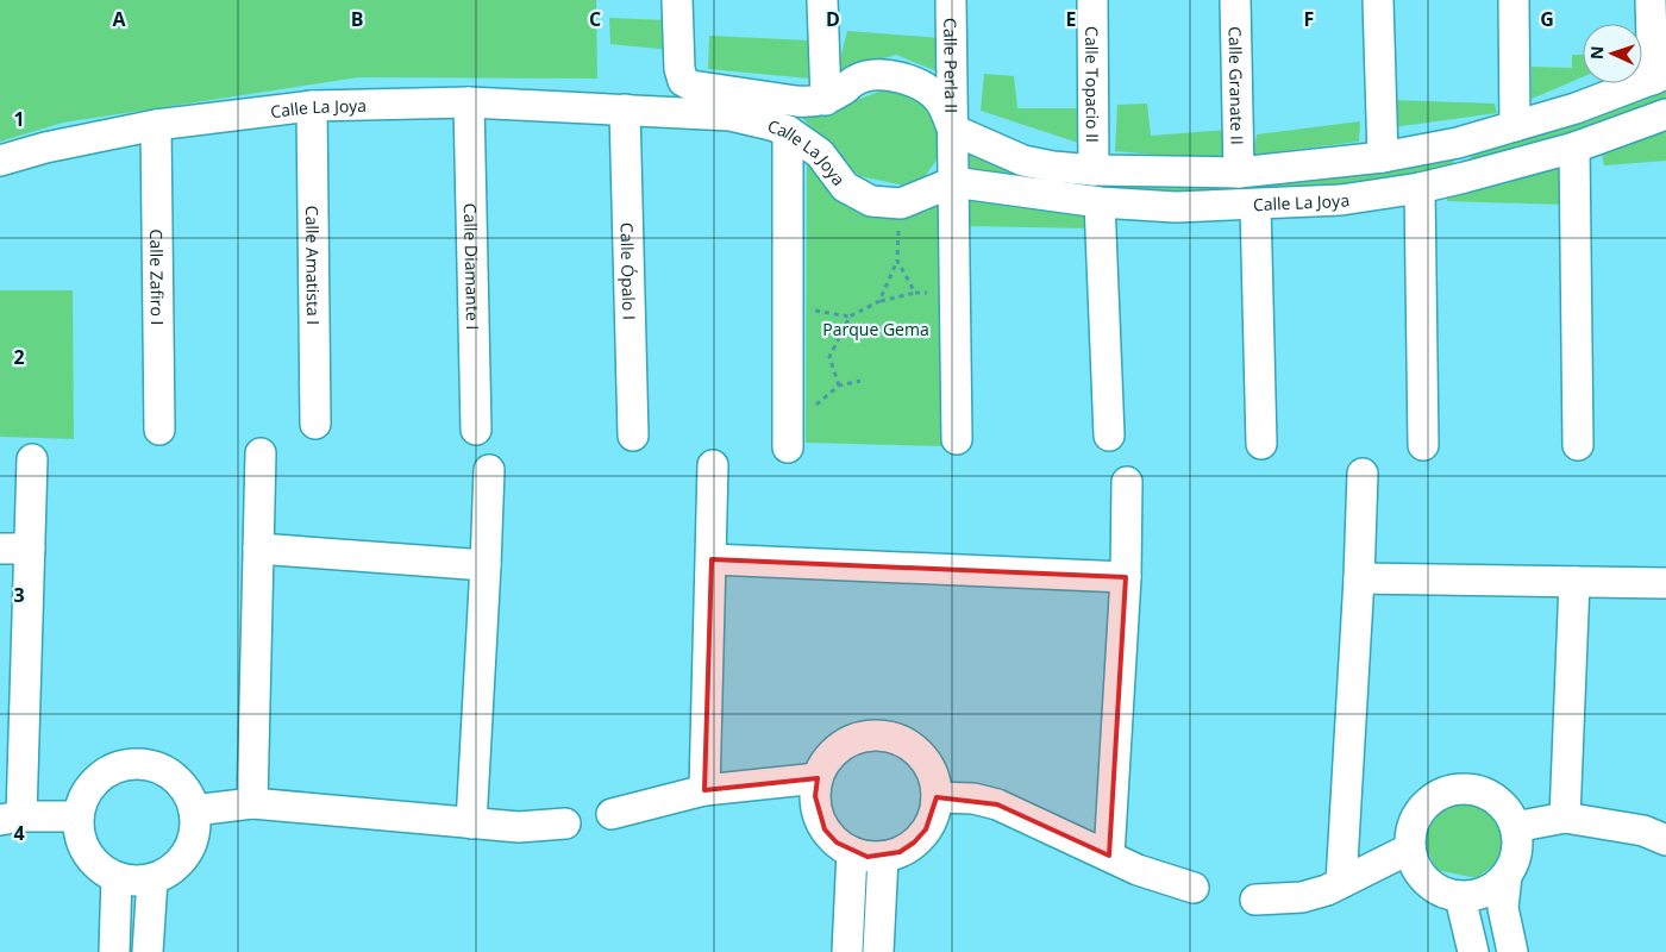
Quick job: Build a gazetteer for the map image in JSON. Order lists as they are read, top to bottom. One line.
{"streets":{"street":["Calle Perla II","Calle Topacio II","Calle Granate II","Calle La Joya","Calle Amatista I","Calle Diamante I","Calle Ópalo I","Calle Zafiro I"]},"crossings":[["Calle Perla II","Calle La Joya"],["Calle Topacio II","Calle La Joya"],["Calle Granate II","Calle La Joya"],["Calle La Joya","Calle Amatista I"],["Calle La Joya","Calle Diamante I"],["Calle La Joya","Calle Ópalo I"],["Calle La Joya","Calle Zafiro I"]],"parks":["Parque Gema"],"north":"left","grid":{"columns":["A","B","C","D","E","F","G"],"rows":["1","2","3","4"]}}
